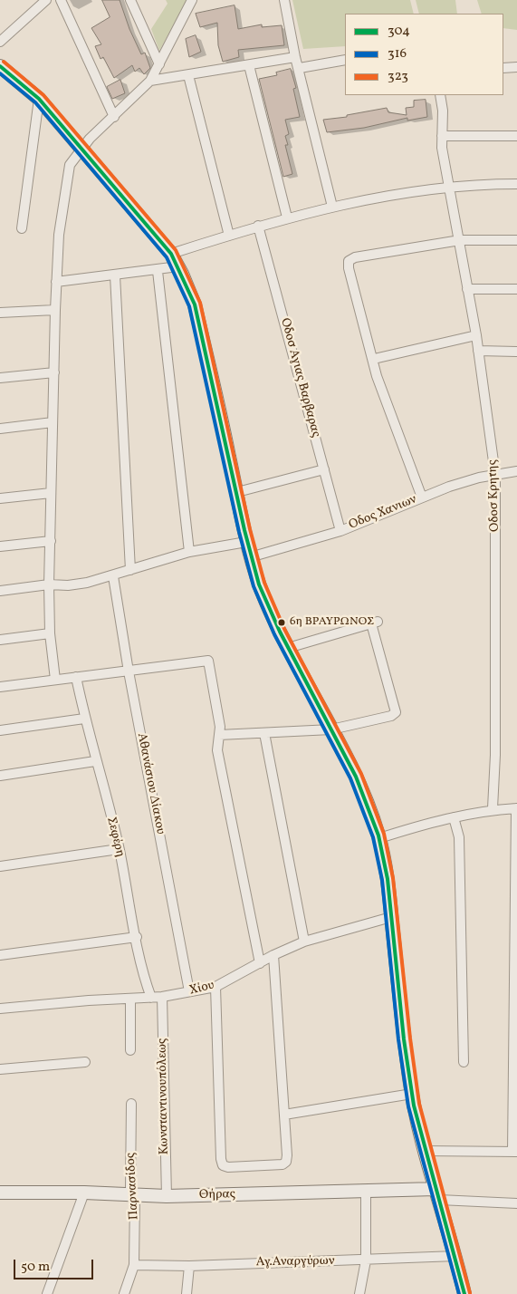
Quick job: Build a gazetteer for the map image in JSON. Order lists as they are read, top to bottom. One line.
{"streets":{"main road":["Θήρας"],"street":["Οδοσ Αγιας Βαρβαρας","Οδοσ Κρητης","Οδος Χανιων","Αθανάσιου Δίακου","Σεφέρη","Χίου","Κωνσταντινουπόλεως","Παρνασίδος","Αγ.Αναργύρων"]},"crossings":[["Οδοσ Αγιας Βαρβαρας","Οδος Χανιων"],["Οδοσ Κρητης","Οδος Χανιων"],["Αθανάσιου Δίακου","Χίου"],["Σεφέρη","Χίου"],["Χίου","Κωνσταντινουπόλεως"],["Κωνσταντινουπόλεως","Θήρας"],["Παρνασίδος","Θήρας"],["Παρνασίδος","Αγ.Αναργύρων"]],"places":["6η ΒΡΑΥΡΩΝΟΣ"],"lines":["transit line 323","transit line 304","transit line 316"],"legend":["304","316","323"],"scale_bar":"50 m"}
